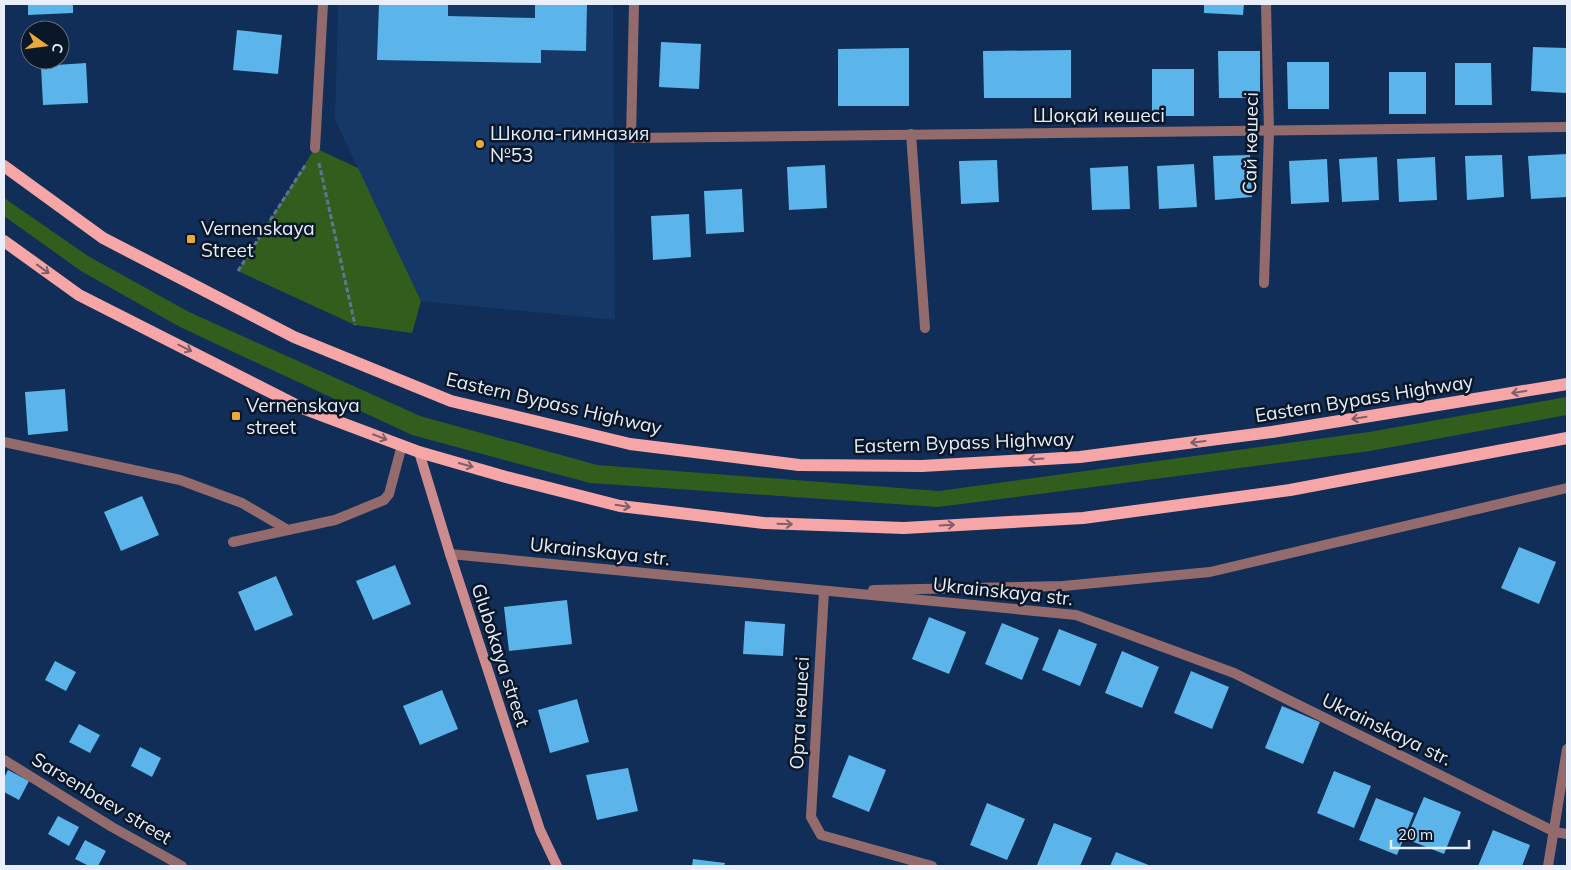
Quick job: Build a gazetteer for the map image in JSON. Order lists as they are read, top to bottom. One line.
{"streets":{"main road":["Eastern Bypass Highway"],"street":["Шоқай көшесі","Сай көшесі","Ukrainskaya str.","Glubokaya street","Орта көшесі","Sarsenbaev street"]},"crossings":[["Шоқай көшесі","Сай көшесі"],["Ukrainskaya str.","Glubokaya street"],["Ukrainskaya str.","Орта көшесі"]],"places":{"other":["Школа-гимназия №53"],"transit":["Vernenskaya Street","Vernenskaya street"]},"scale_bar":"20 m","north":"right"}
